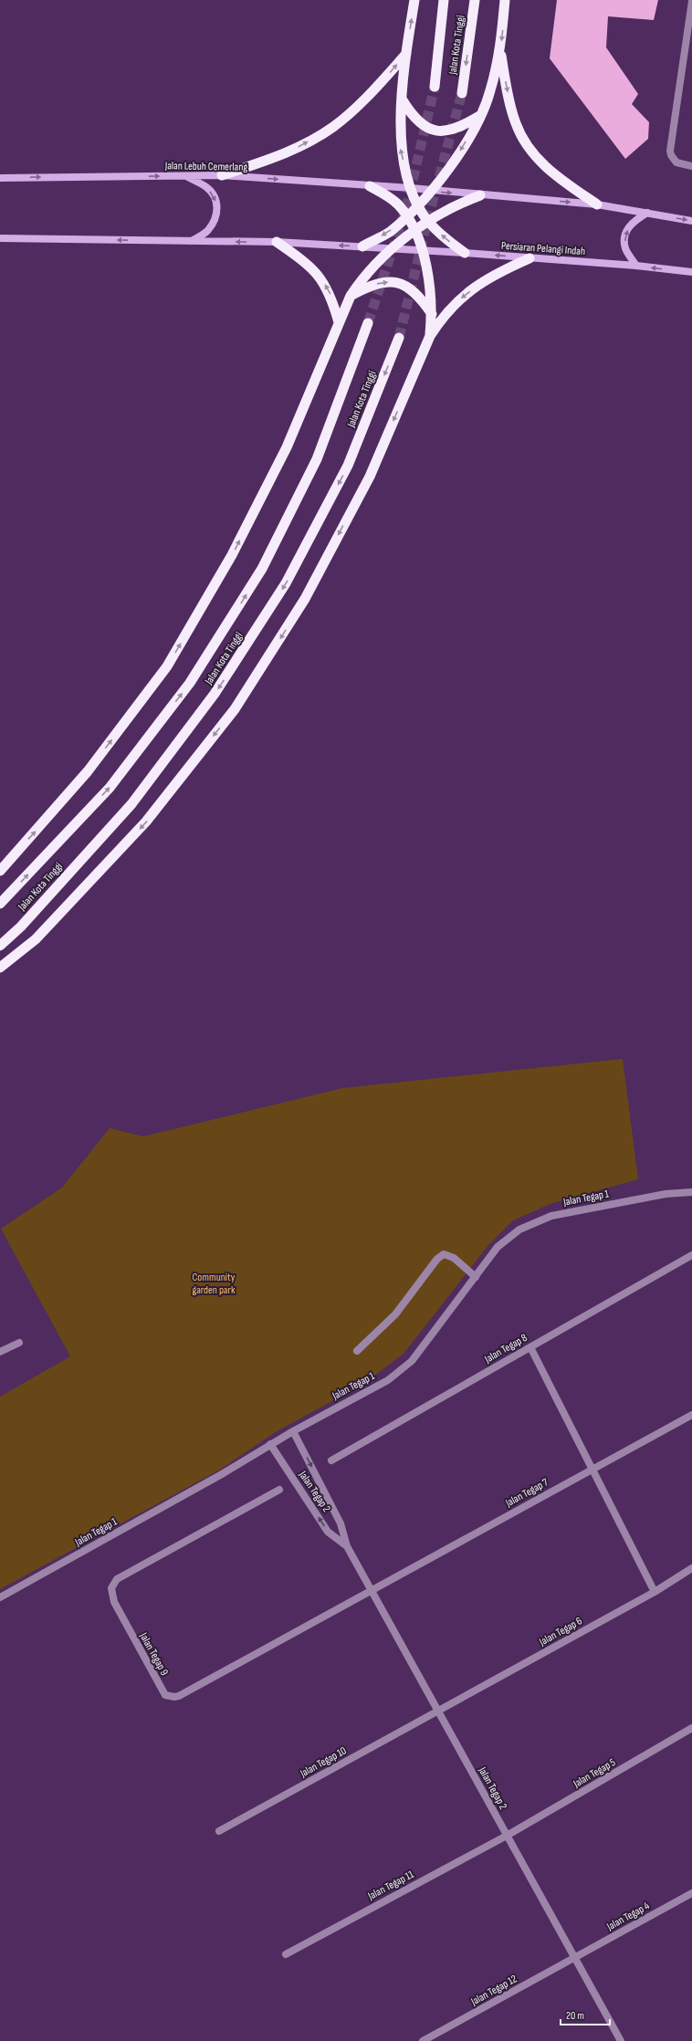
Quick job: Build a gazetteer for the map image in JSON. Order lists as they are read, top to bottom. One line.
{"streets":{"highway":["Jalan Kota Tinggi"],"main road":["Jalan Lebuh Cemerlang","Persiaran Pelangi Indah"],"street":["Jalan Tegap 1","Jalan Tegap 8","Jalan Tegap 2","Jalan Tegap 7","Jalan Tegap 6","Jalan Tegap 9","Jalan Tegap 10","Jalan Tegap 5","Jalan Tegap 11","Jalan Tegap 4","Jalan Tegap 12"]},"crossings":[["Jalan Tegap 1","Jalan Tegap 2"],["Jalan Tegap 2","Jalan Tegap 7"],["Jalan Tegap 2","Jalan Tegap 6"],["Jalan Tegap 2","Jalan Tegap 9"],["Jalan Tegap 2","Jalan Tegap 10"],["Jalan Tegap 2","Jalan Tegap 5"],["Jalan Tegap 2","Jalan Tegap 11"],["Jalan Tegap 2","Jalan Tegap 4"],["Jalan Tegap 2","Jalan Tegap 12"],["Jalan Tegap 7","Jalan Tegap 9"],["Jalan Tegap 6","Jalan Tegap 10"],["Jalan Tegap 5","Jalan Tegap 11"],["Jalan Tegap 4","Jalan Tegap 12"]],"parks":["Community garden park"],"scale_bar":"20 m"}
